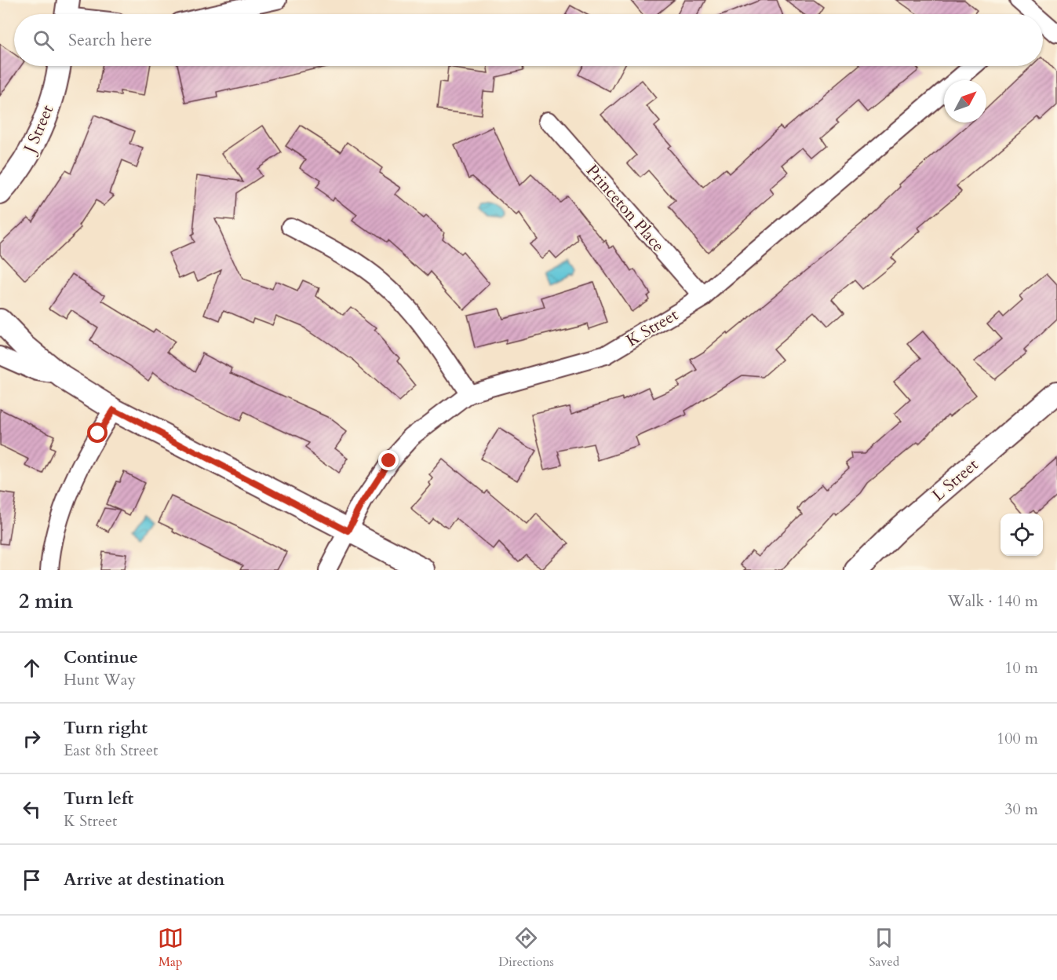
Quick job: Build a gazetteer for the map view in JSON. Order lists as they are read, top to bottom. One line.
{"streets":{"street":["J Street","Princeton Place","K Street","L Street"]},"crossings":[["Princeton Place","K Street"]],"north":"top right","page":{"search":"Search here","heading":["2 min","Walk · 140 m"],"list":[["Continue","Hunt Way","10 m"],["Turn right","East 8th Street","100 m"],["Turn left","K Street","30 m"],"Arrive at destination"],"nav":["Map","Directions","Saved"]}}
